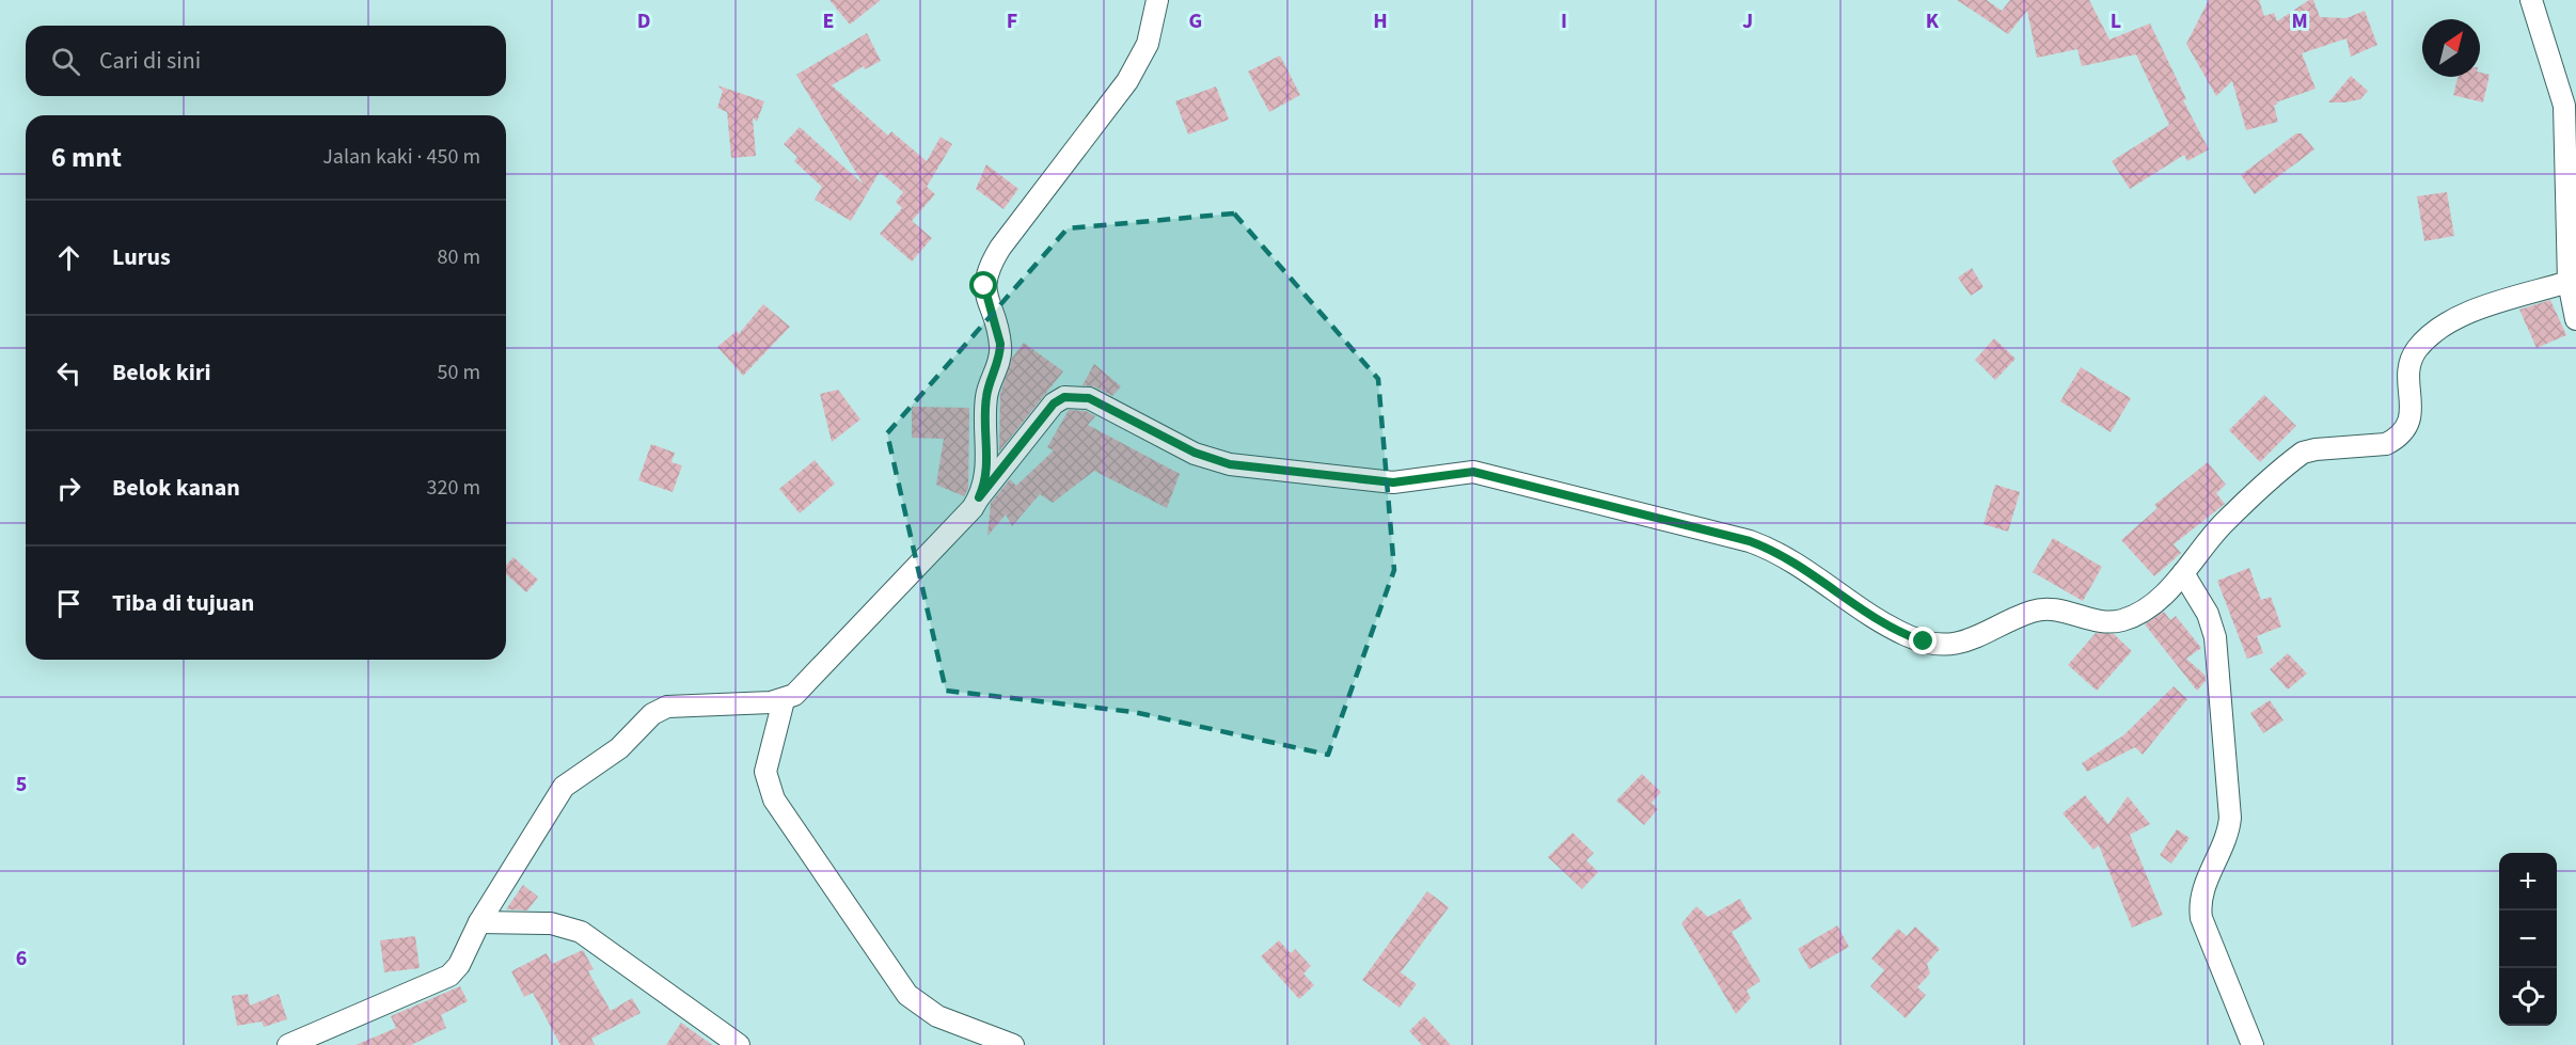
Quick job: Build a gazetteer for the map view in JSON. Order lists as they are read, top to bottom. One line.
{"north":"top right","page":{"search":"Cari di sini","heading":["6 mnt","Jalan kaki · 450 m"],"list":[["Lurus","80 m"],["Belok kiri","50 m"],["Belok kanan","320 m"],"Tiba di tujuan"],"map_buttons":["+","−"]},"grid":{"columns":["D","E","F","G","H","I","J","K","L","M"],"rows":["5","6"]}}
